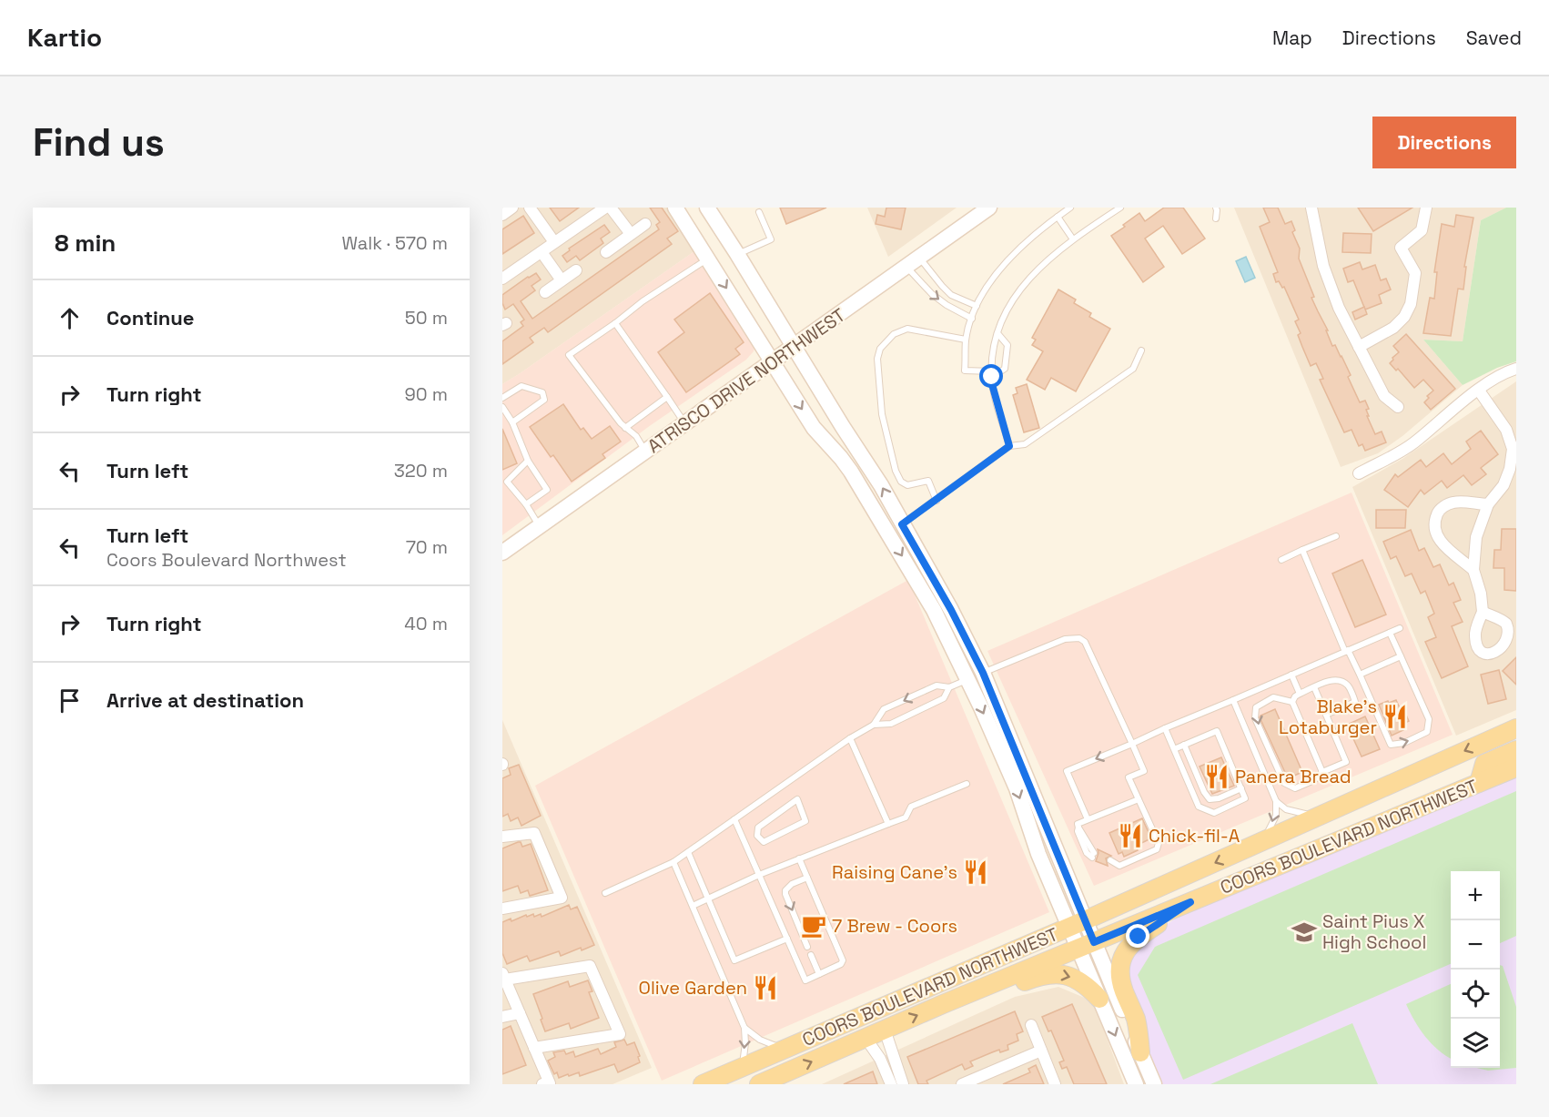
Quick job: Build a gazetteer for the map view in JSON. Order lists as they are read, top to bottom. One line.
{"streets":{"main road":["COORS BOULEVARD NORTHWEST"],"street":["ATRISCO DRIVE NORTHWEST"]},"places":{"restaurant":["Blake's Lotaburger","Panera Bread","Chick-fil-A","Raising Cane's","Olive Garden"],"cafe":["7 Brew - Coors"],"school or university":["Saint Pius X High School"]},"page":{"header":"Kartio","nav":["Map","Directions","Saved"],"buttons":"Directions","title":"Find us","heading":["8 min","Walk · 570 m"],"list":[["Continue","50 m"],["Turn right","90 m"],["Turn left","320 m"],["Turn left","Coors Boulevard Northwest","70 m"],["Turn right","40 m"],"Arrive at destination"],"map_buttons":["+","−"]}}
